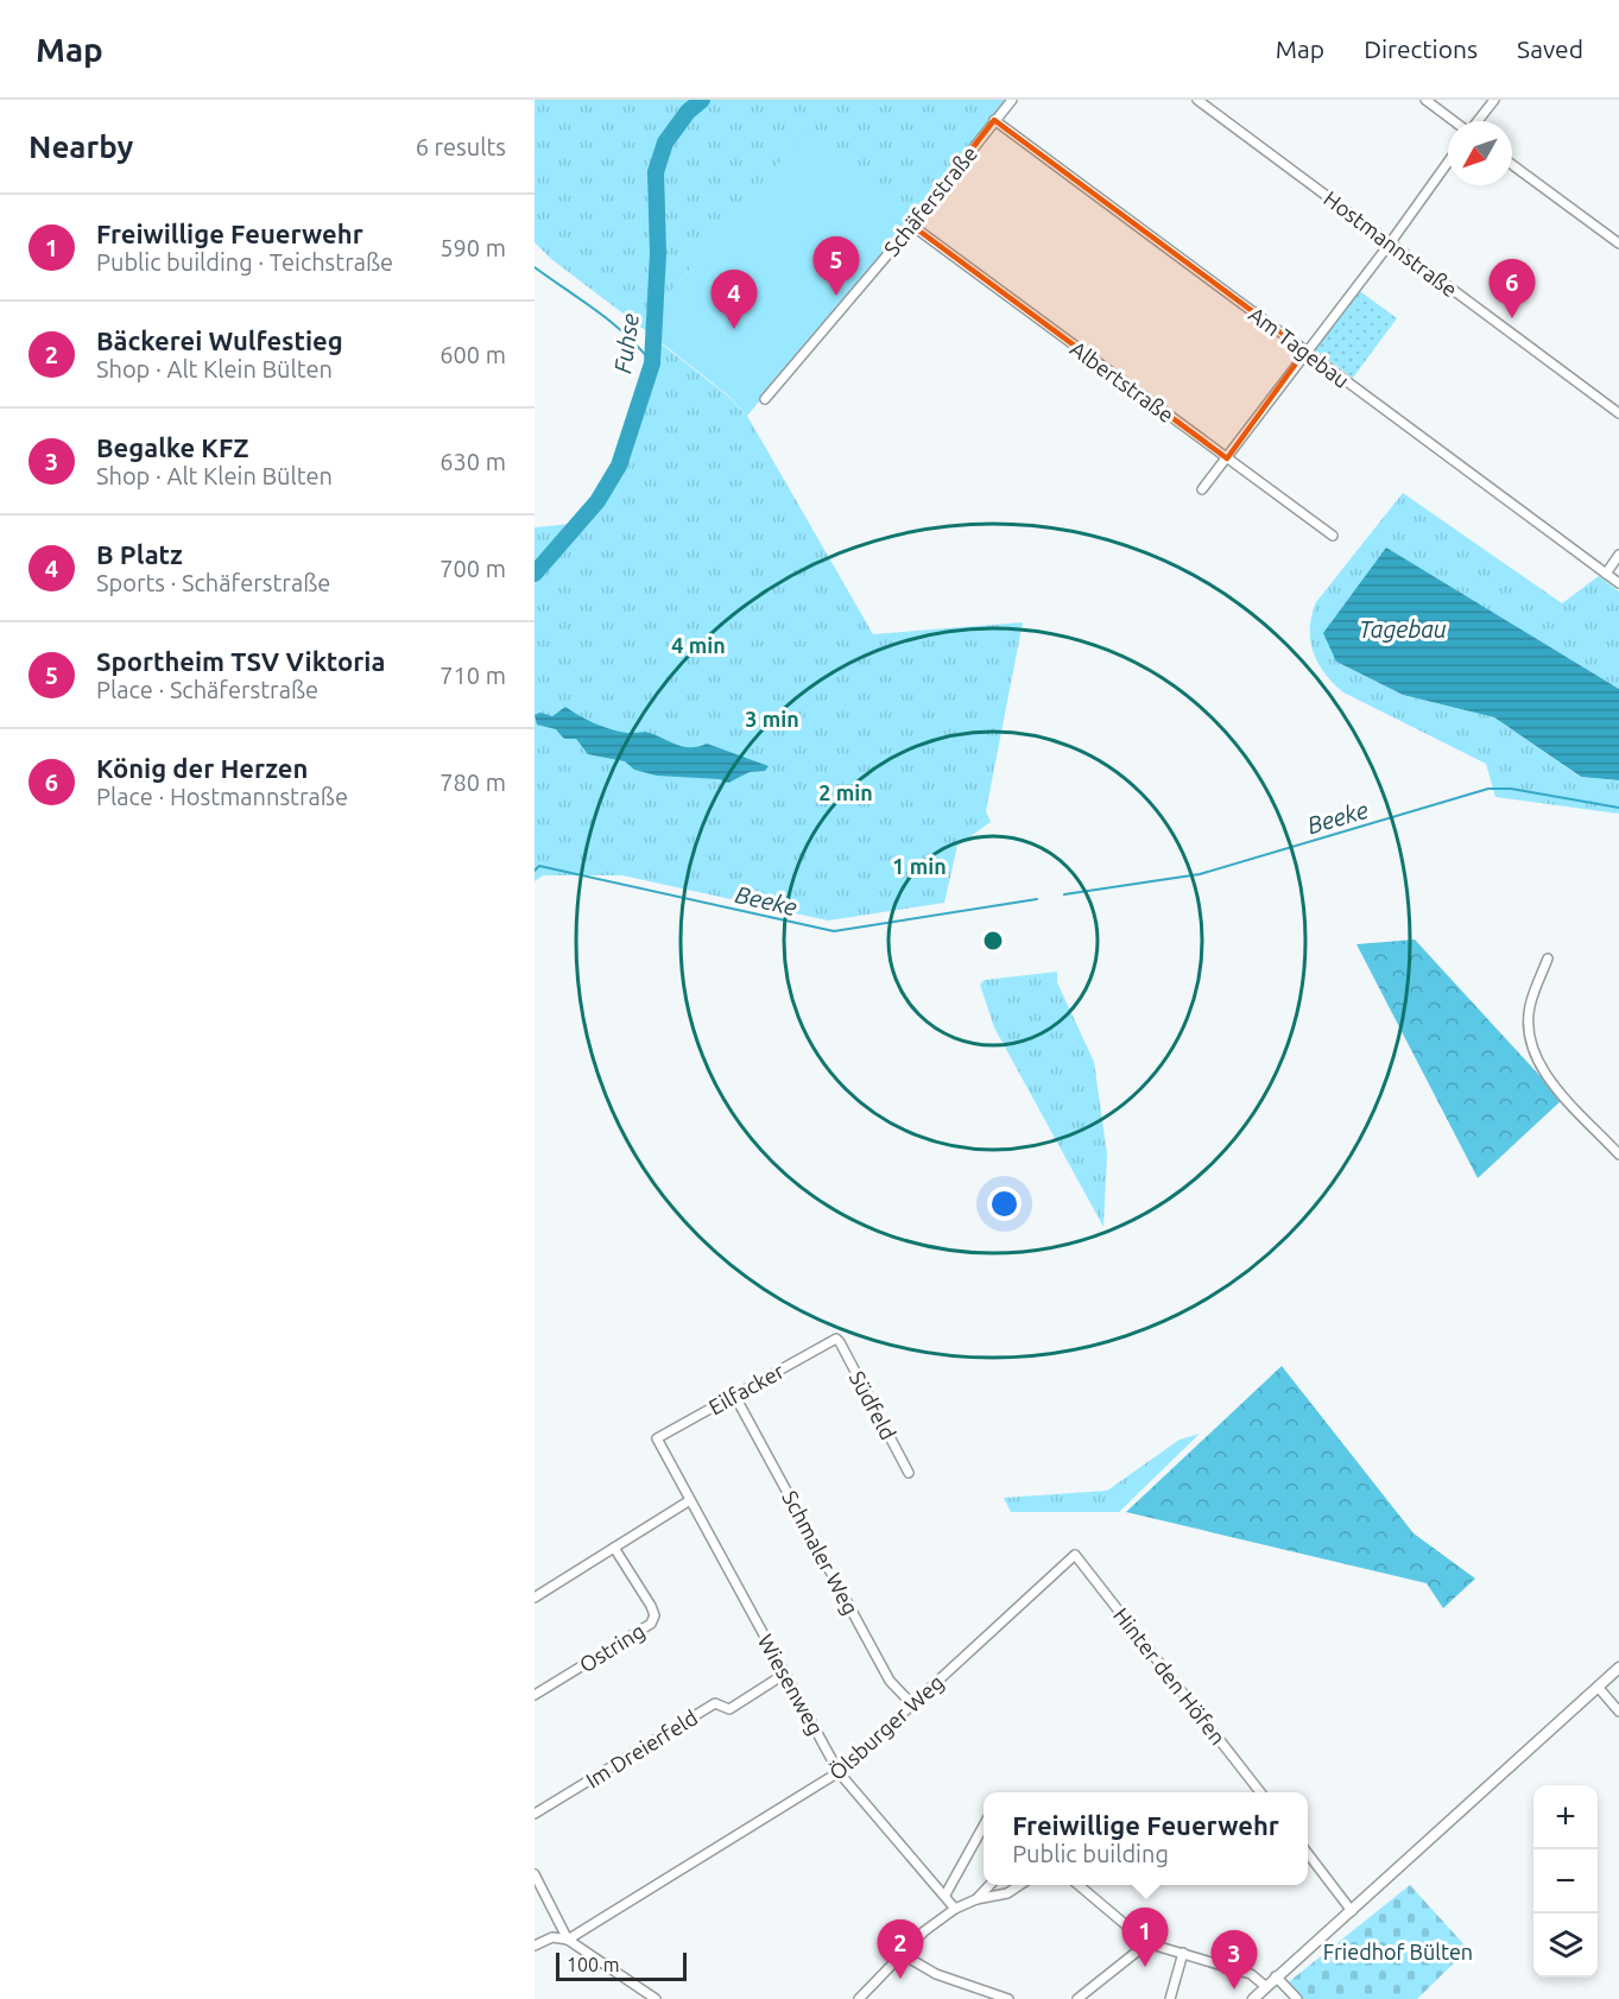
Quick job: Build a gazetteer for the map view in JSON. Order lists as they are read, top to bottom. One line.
{"streets":{"street":["Schäferstraße","Hostmannstraße","Am Tagebau","Albertstraße","Eilfacker","Südfeld","Schmaler Weg","Ostring","Hinter den Höfen","Wiesenweg","Ölsburger Weg","Im Dreierfeld"]},"crossings":[["Schäferstraße","Am Tagebau"],["Schäferstraße","Albertstraße"],["Eilfacker","Südfeld"],["Eilfacker","Schmaler Weg"],["Eilfacker","Wiesenweg"],["Schmaler Weg","Ölsburger Weg"],["Hinter den Höfen","Ölsburger Weg"],["Wiesenweg","Ölsburger Weg"],["Wiesenweg","Im Dreierfeld"]],"water":["Fuhse","Tagebau","Beeke"],"parks":["Friedhof Bülten"],"scale_bar":"100 m","north":"bottom left","page":{"header":"Map","nav":["Map","Directions","Saved"],"heading":["Nearby","6 results"],"list":[{"mark":"1","name":"Freiwillige Feuerwehr","note":"Public building · Teichstraße","value":"590 m"},{"mark":"2","name":"Bäckerei Wulfestieg","note":"Shop · Alt Klein Bülten","value":"600 m"},{"mark":"3","name":"Begalke KFZ","note":"Shop · Alt Klein Bülten","value":"630 m"},{"mark":"4","name":"B Platz","note":"Sports · Schäferstraße","value":"700 m"},{"mark":"5","name":"Sportheim TSV Viktoria","note":"Place · Schäferstraße","value":"710 m"},{"mark":"6","name":"König der Herzen","note":"Place · Hostmannstraße","value":"780 m"}],"pins":["5","6","4","1","2","3"],"map_buttons":["+","−"],"popup":["Freiwillige Feuerwehr","Public building"],"scale":"100 m"},"rings":["4 min","3 min","2 min","1 min"]}
